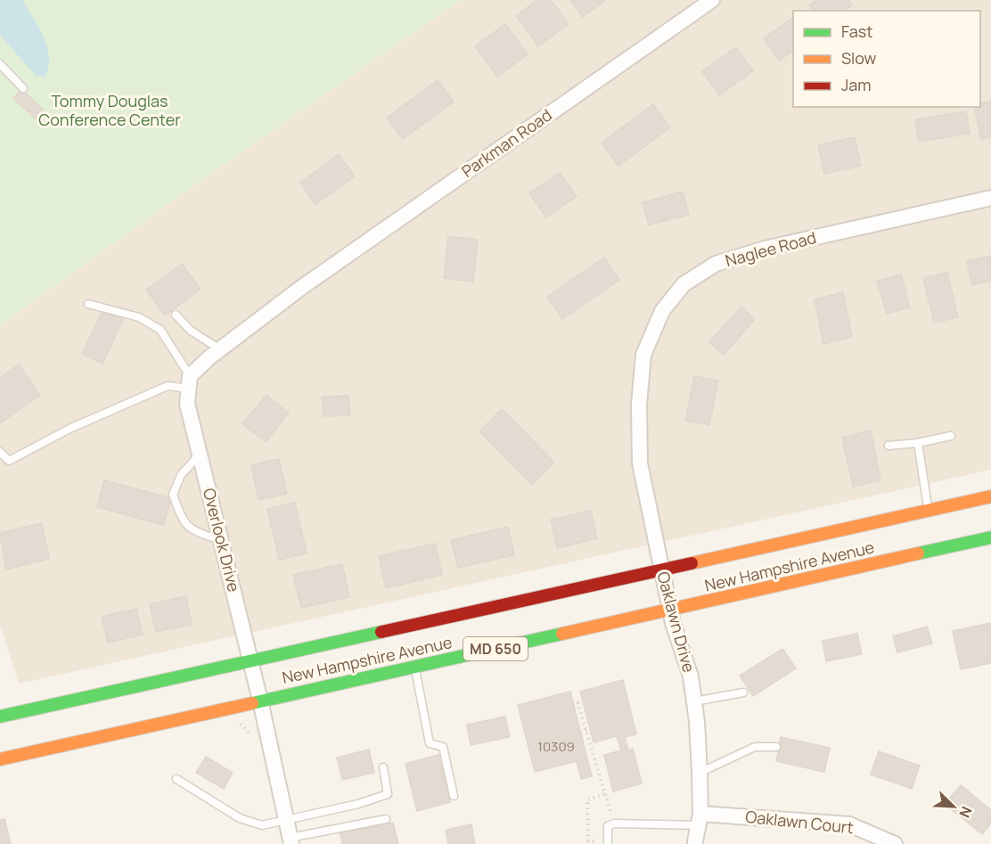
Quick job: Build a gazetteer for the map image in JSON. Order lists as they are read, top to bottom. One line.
{"streets":{"main road":["New Hampshire Avenue","MD 650"],"street":["Parkman Road","Naglee Road","Overlook Drive","Oaklawn Drive","Oaklawn Court"]},"crossings":[["Naglee Road","Oaklawn Drive"],["Overlook Drive","New Hampshire Avenue"],["New Hampshire Avenue","Oaklawn Drive"],["Oaklawn Drive","Oaklawn Court"]],"parks":["Tommy Douglas Conference Center"],"house_numbers":["10309"],"legend":["Fast","Slow","Jam"],"north":"bottom right"}
